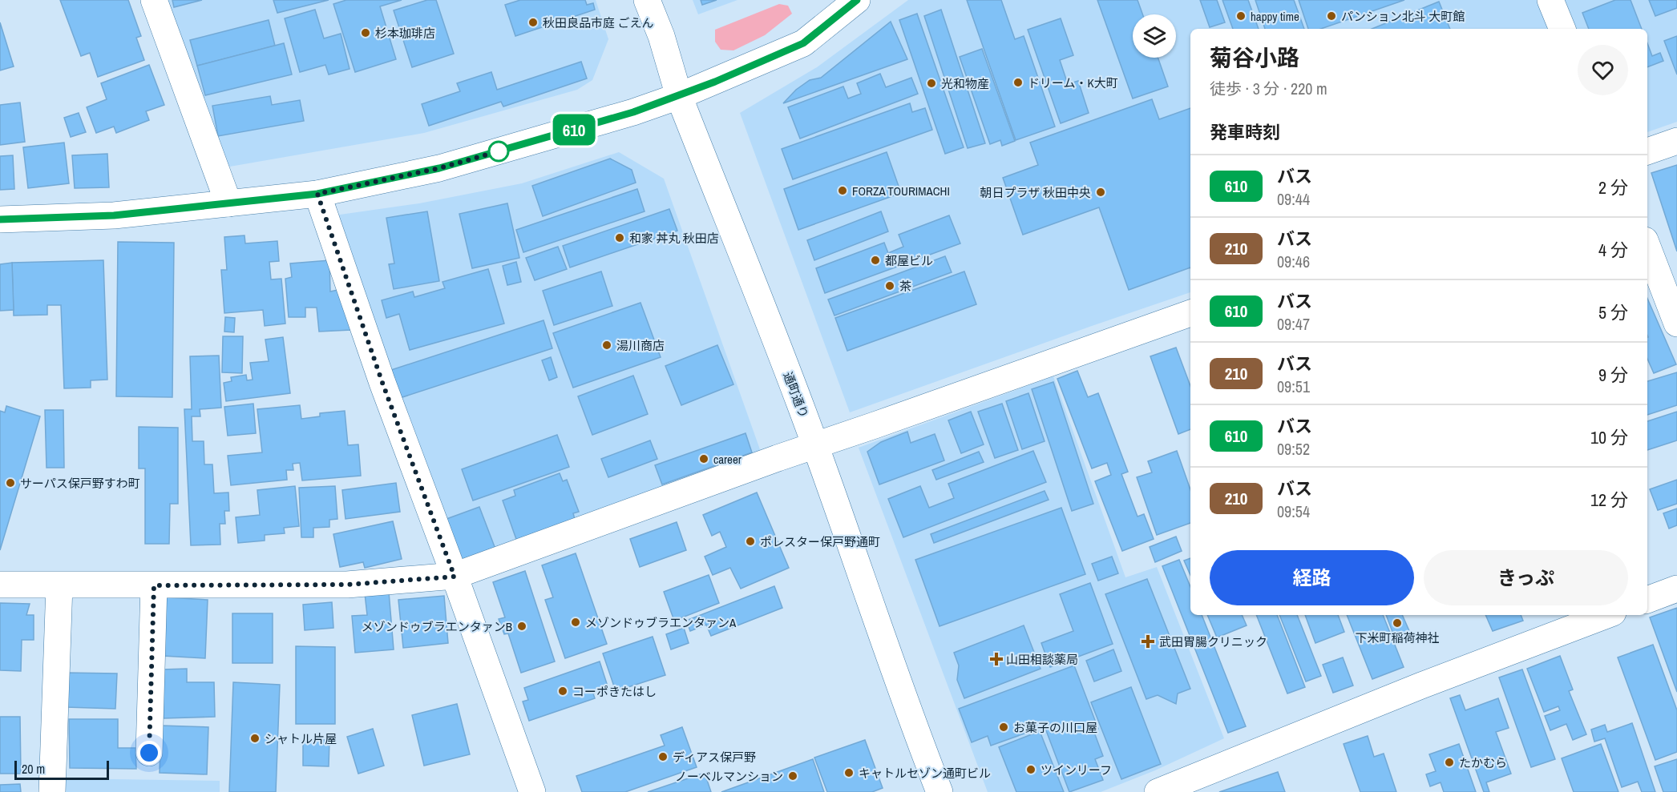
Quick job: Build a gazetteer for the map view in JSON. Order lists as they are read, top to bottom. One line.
{"streets":{"street":["通町通り"]},"places":{"other":["happy time","パンション北斗 大町館","秋田良品市庭 ごえん","杉本珈琲店","ドリーム・K大町","光和物産","FORZA TOURIMACHI","朝日プラザ 秋田中央","和家 丼丸 秋田店","都屋ビル","茶","湯川商店","career","サーパス保戸野すわ町","ポレスター保戸野通町","メゾンドゥブラエンタァンA","下米町稲荷神社","メゾンドゥブラエンタァンB","コーポきたはし","お菓子の川口屋","シャトル片屋","ディアス保戸野","たかむら","ツインリーフ","キャトルセゾン通町ビル","ノーベルマンション"],"health":["武田胃腸クリニック","山田相談薬局"]},"lines":["bus line 610"],"scale_bar":"20 m","page":{"on_map":"610","heading":[["菊谷小路","徒歩 · 3 分 · 220 m"],"発車時刻"],"list":[{"mark":"610","name":"バス","note":"09:44","value":"2 分"},{"mark":"210","name":"バス","note":"09:46","value":"4 分"},{"mark":"610","name":"バス","note":"09:47","value":"5 分"},{"mark":"210","name":"バス","note":"09:51","value":"9 分"},{"mark":"610","name":"バス","note":"09:52","value":"10 分"},{"mark":"210","name":"バス","note":"09:54","value":"12 分"}],"buttons":["経路","きっぷ"],"scale":"20 m"}}
